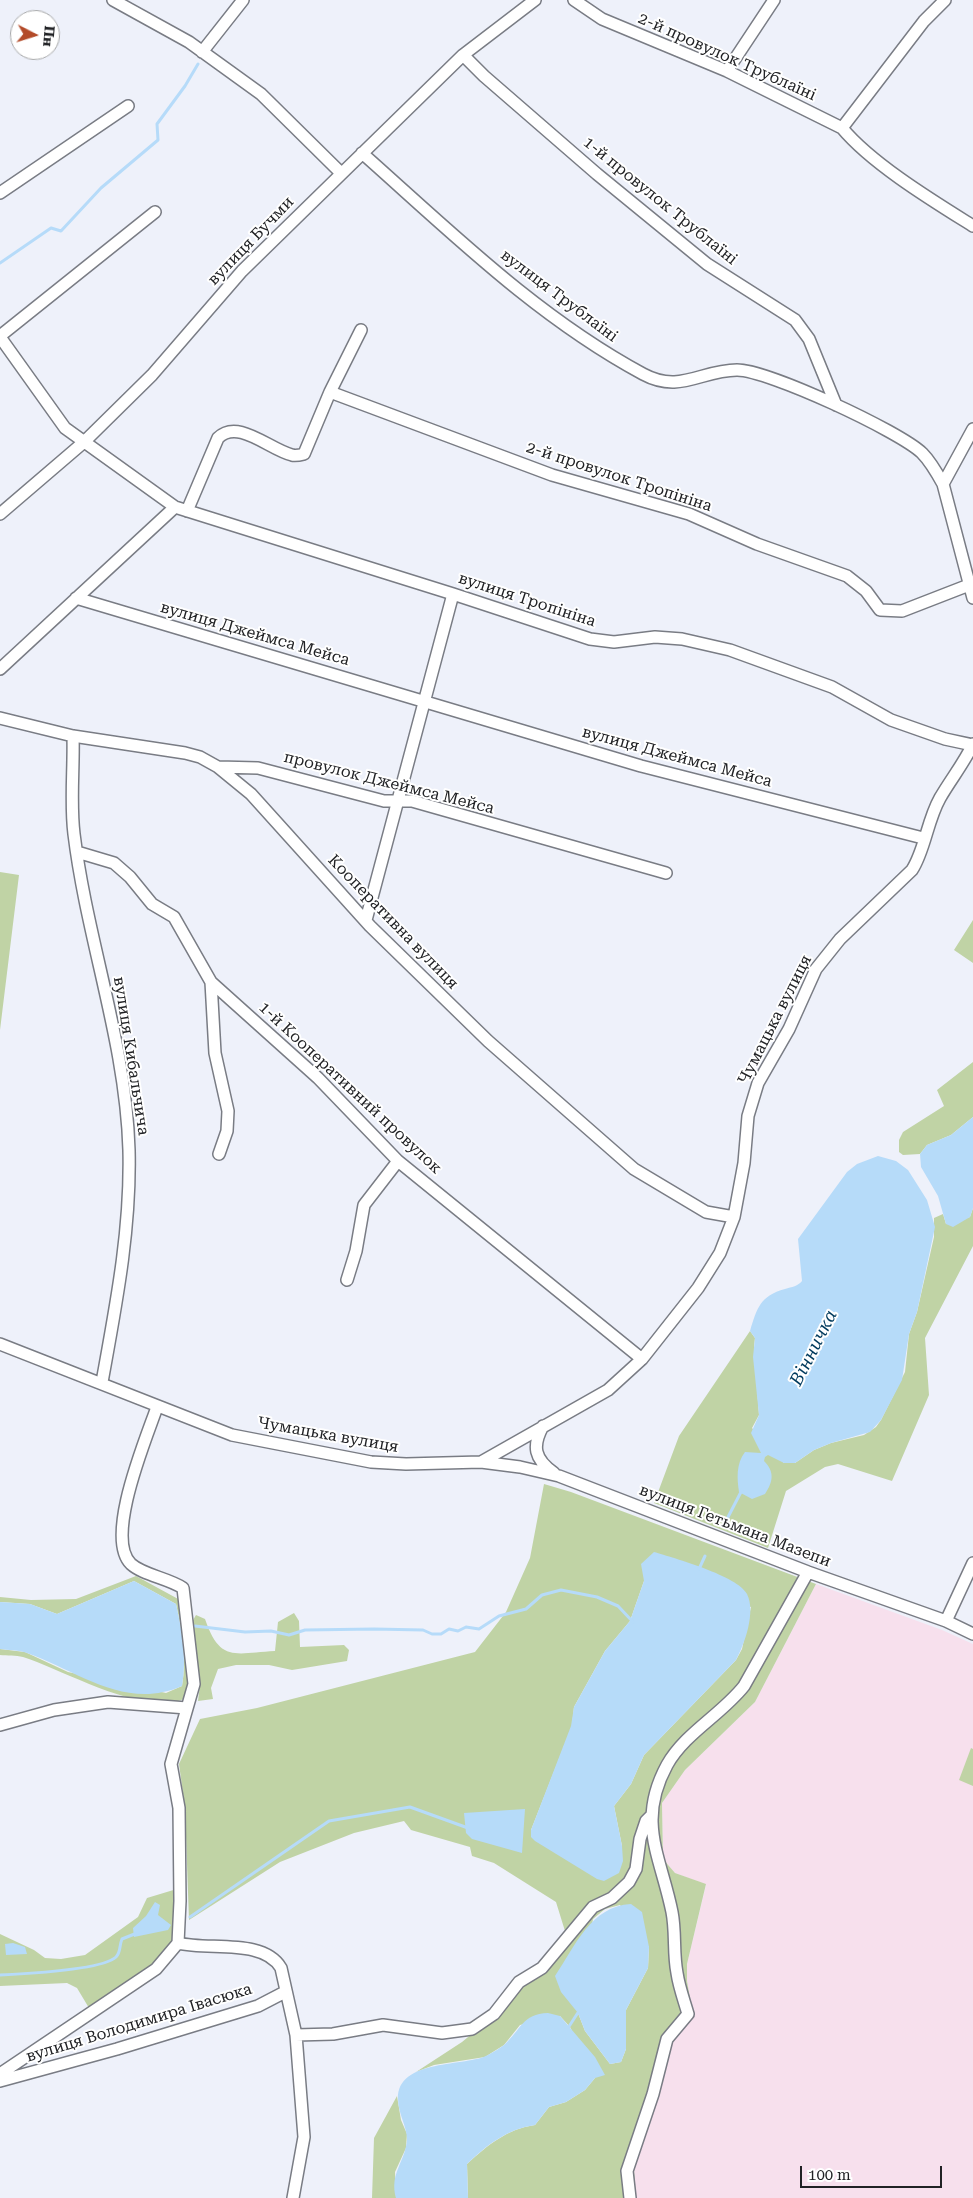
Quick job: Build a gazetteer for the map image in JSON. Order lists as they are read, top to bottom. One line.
{"streets":{"street":["2-й провулок Трублаїні","1-й провулок Трублаїні","вулиця Бучми","вулиця Трублаїні","2-й провулок Тропініна","вулиця Тропініна","вулиця Джеймса Мейса","провулок Джеймса Мейса","Кооперативна вулиця","Чумацька вулиця","вулиця Кибальчича","1-й Кооперативний провулок","вулиця Гетьмана Мазепи","вулиця Володимира Івасюка"]},"crossings":[["1-й провулок Трублаїні","вулиця Бучми"],["1-й провулок Трублаїні","вулиця Трублаїні"],["вулиця Бучми","вулиця Трублаїні"],["вулиця Бучми","вулиця Тропініна"],["вулиця Тропініна","Чумацька вулиця"],["вулиця Джеймса Мейса","Чумацька вулиця"],["провулок Джеймса Мейса","Кооперативна вулиця"],["Кооперативна вулиця","Чумацька вулиця"],["Кооперативна вулиця","вулиця Кибальчича"],["Чумацька вулиця","вулиця Кибальчича"],["Чумацька вулиця","1-й Кооперативний провулок"],["Чумацька вулиця","вулиця Гетьмана Мазепи"],["вулиця Кибальчича","1-й Кооперативний провулок"]],"water":["Вінничка"],"scale_bar":"100 m","north":"right"}
